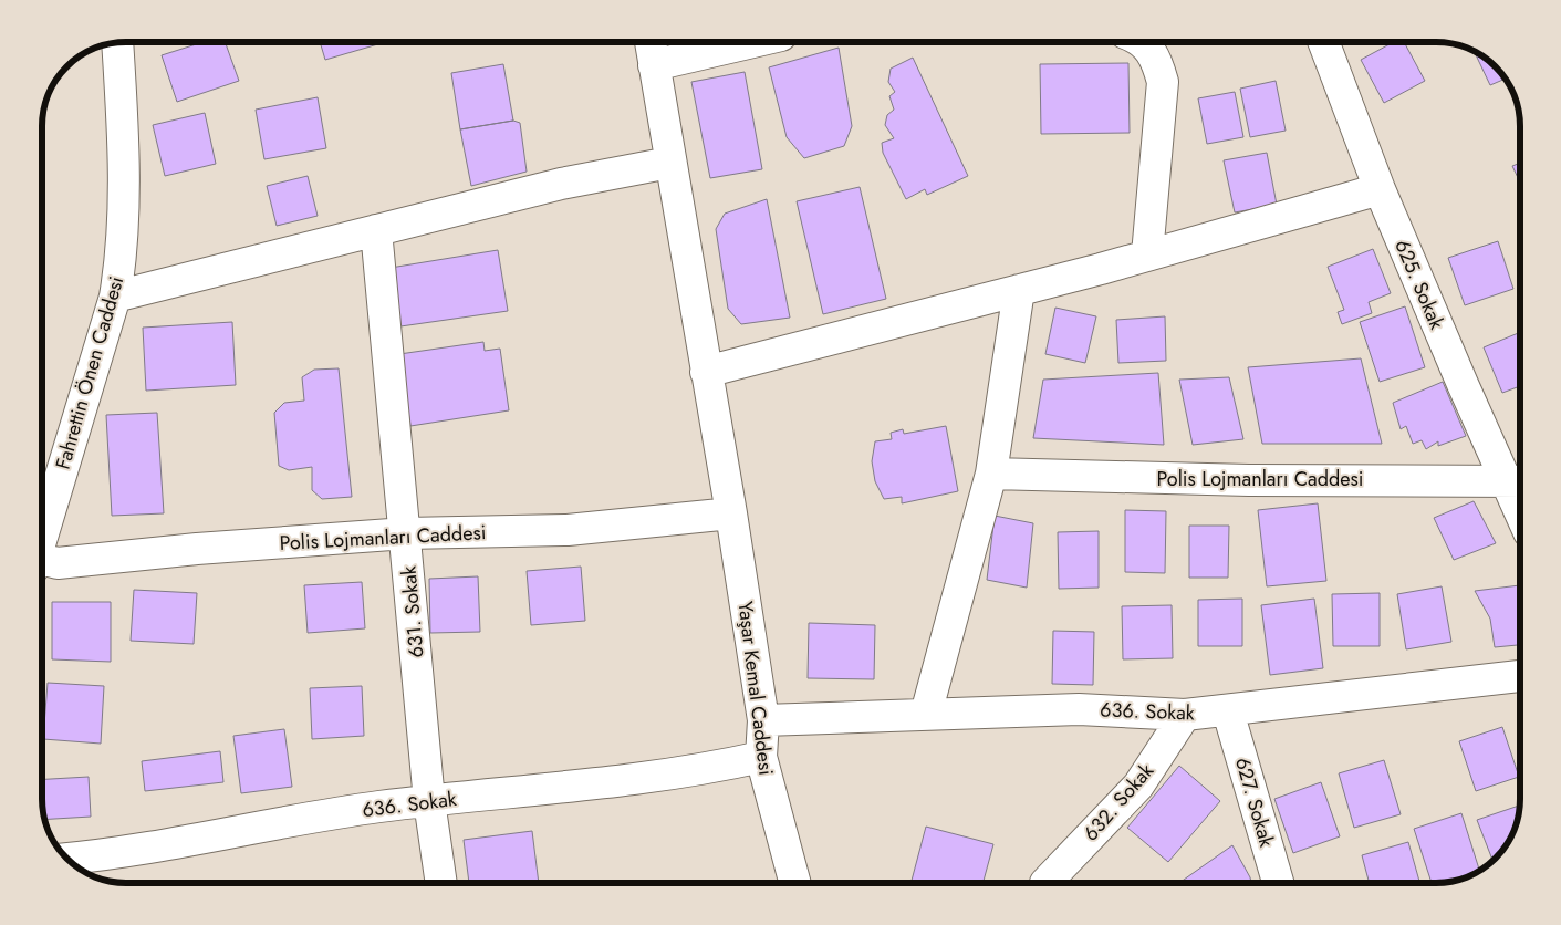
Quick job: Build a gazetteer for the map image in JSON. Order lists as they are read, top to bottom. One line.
{"streets":{"street":["625. Sokak","Fahrettin Önen Caddesi","Polis Lojmanları Caddesi","631. Sokak","Yaşar Kemal Caddesi","636. Sokak","632. Sokak","627. Sokak"]},"crossings":[["625. Sokak","Polis Lojmanları Caddesi"],["Polis Lojmanları Caddesi","631. Sokak"],["Polis Lojmanları Caddesi","Yaşar Kemal Caddesi"],["631. Sokak","636. Sokak"],["Yaşar Kemal Caddesi","636. Sokak"],["636. Sokak","632. Sokak"],["636. Sokak","627. Sokak"]]}
